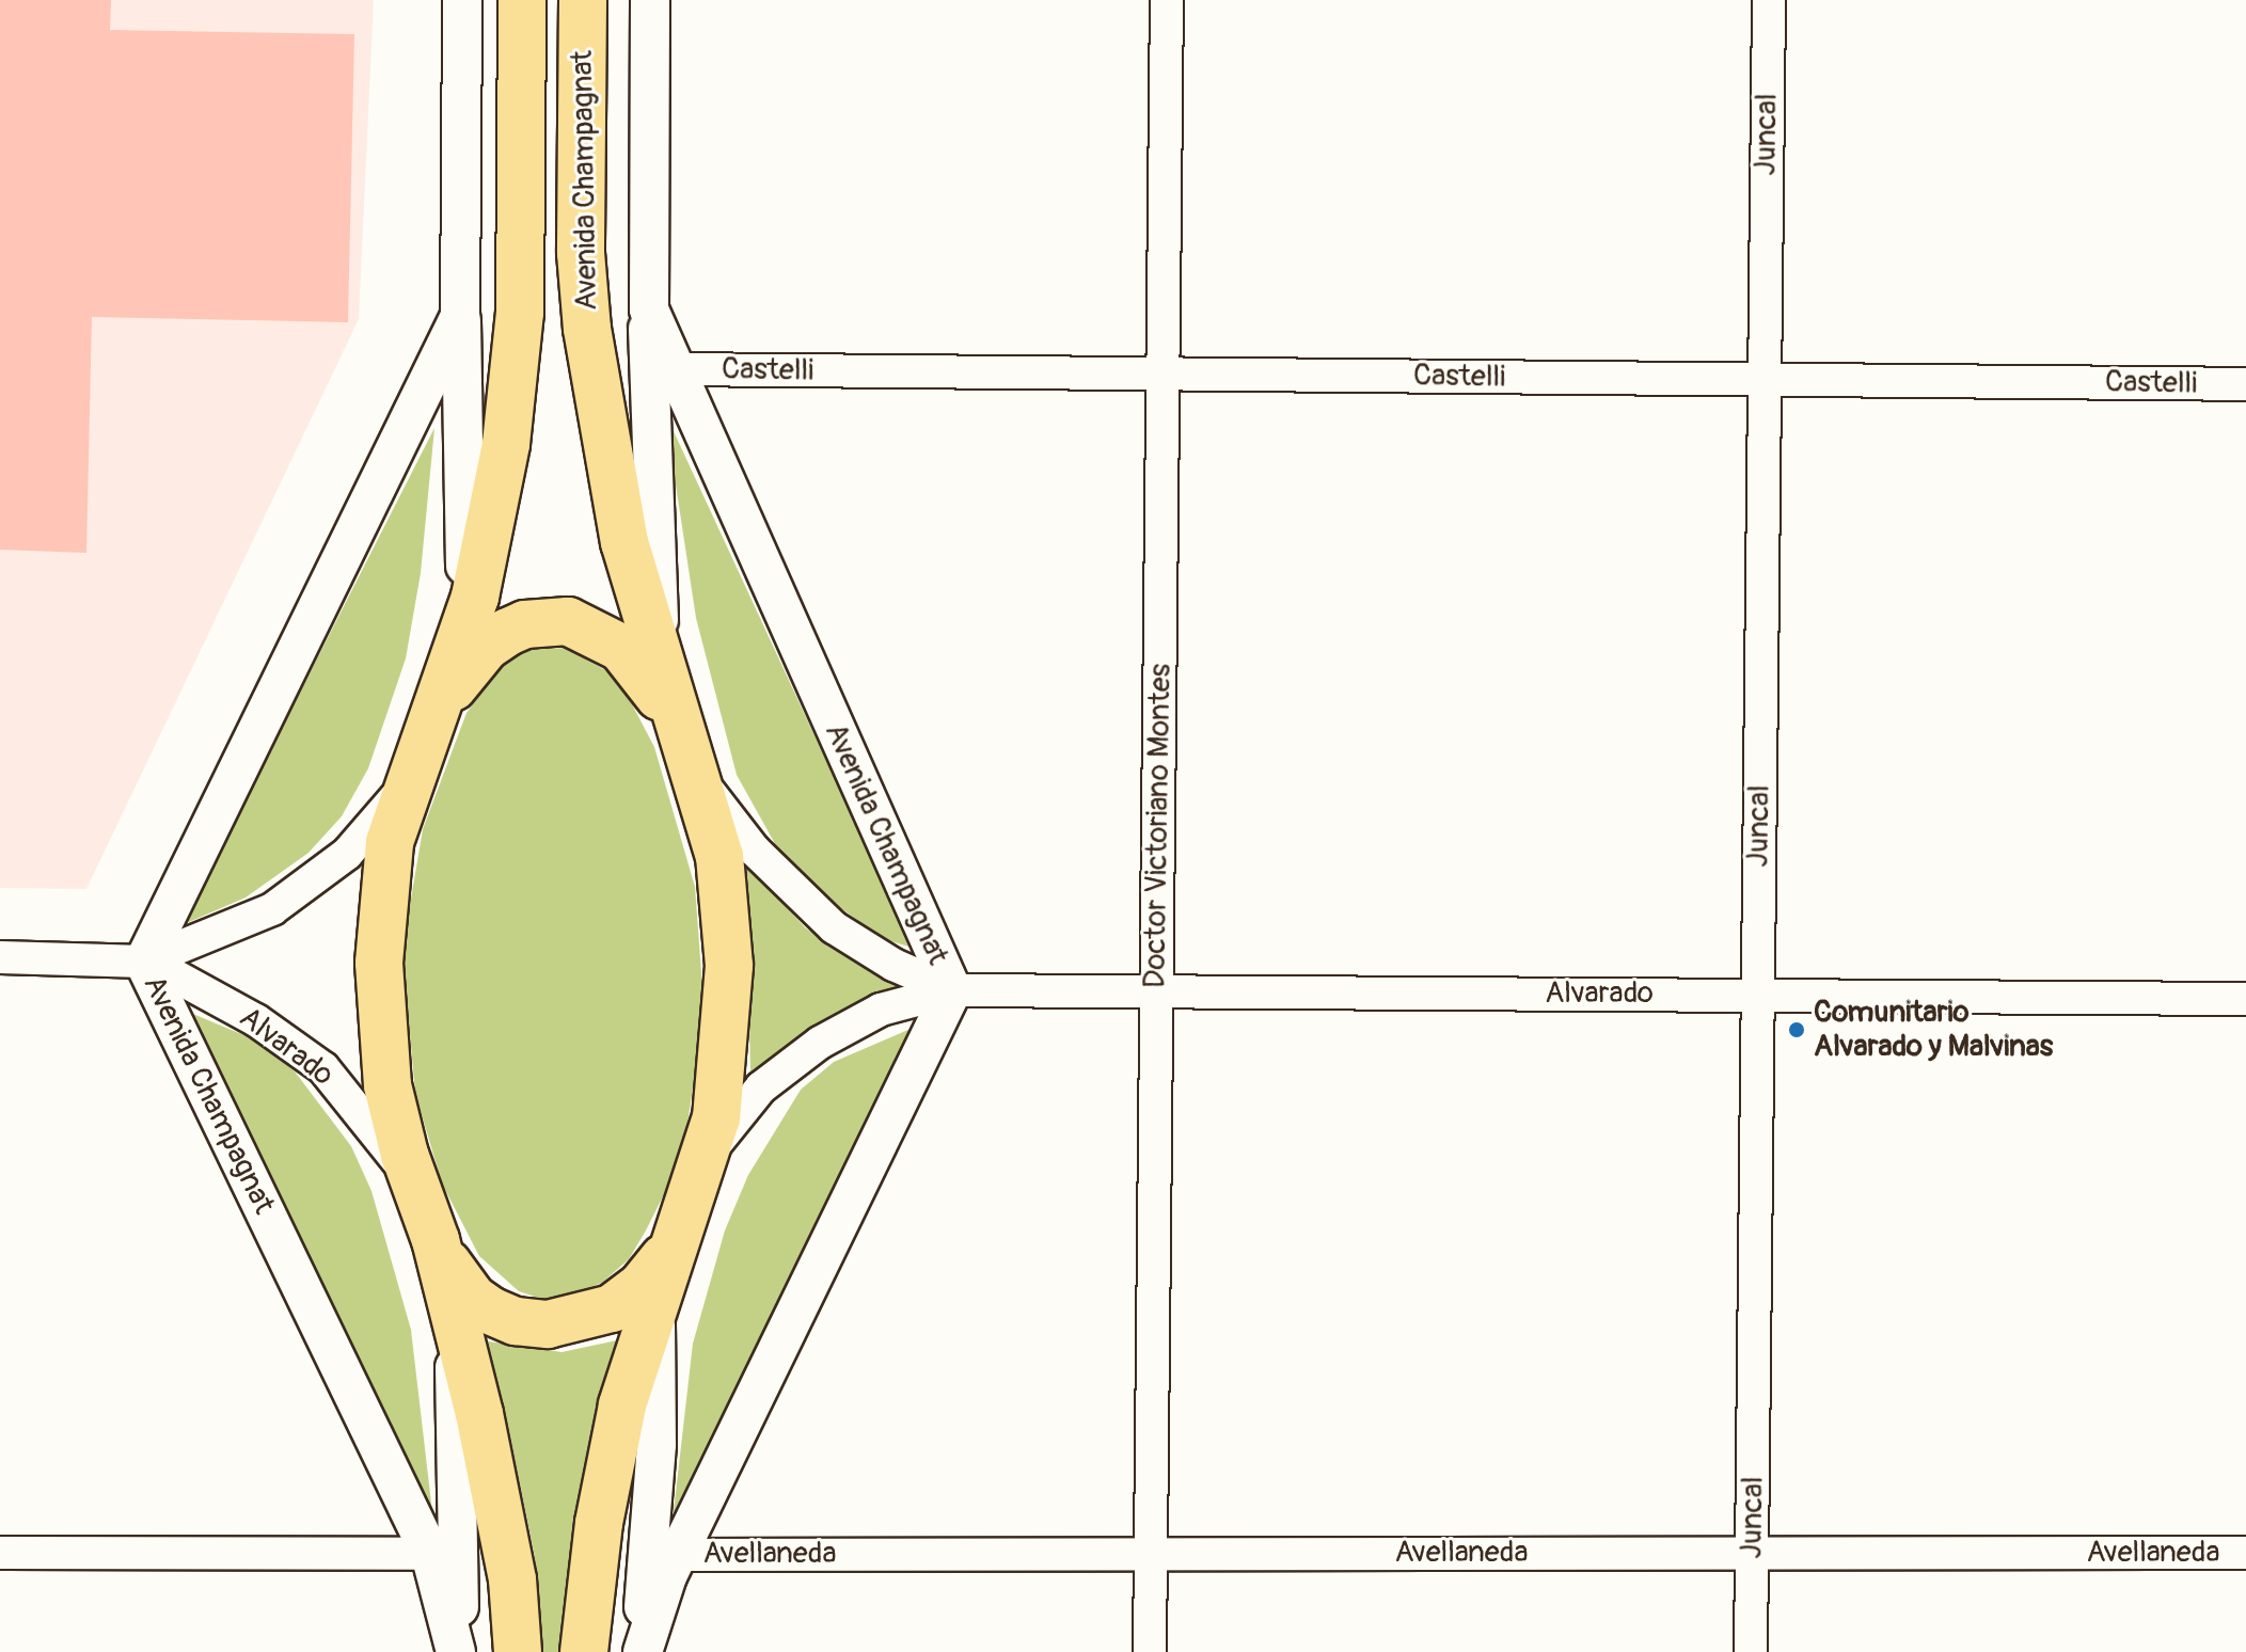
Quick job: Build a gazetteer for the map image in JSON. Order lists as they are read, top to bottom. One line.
{"streets":{"highway":["Avenida Champagnat"],"street":["Juncal","Castelli","Doctor Victoriano Montes","Alvarado","Avellaneda"]},"crossings":[["Juncal","Castelli"],["Juncal","Alvarado"],["Juncal","Avellaneda"],["Avenida Champagnat","Castelli"],["Avenida Champagnat","Alvarado"],["Avenida Champagnat","Avellaneda"],["Castelli","Doctor Victoriano Montes"],["Doctor Victoriano Montes","Alvarado"],["Doctor Victoriano Montes","Avellaneda"]],"places":["Comunitario Alvarado y Malvinas"]}
